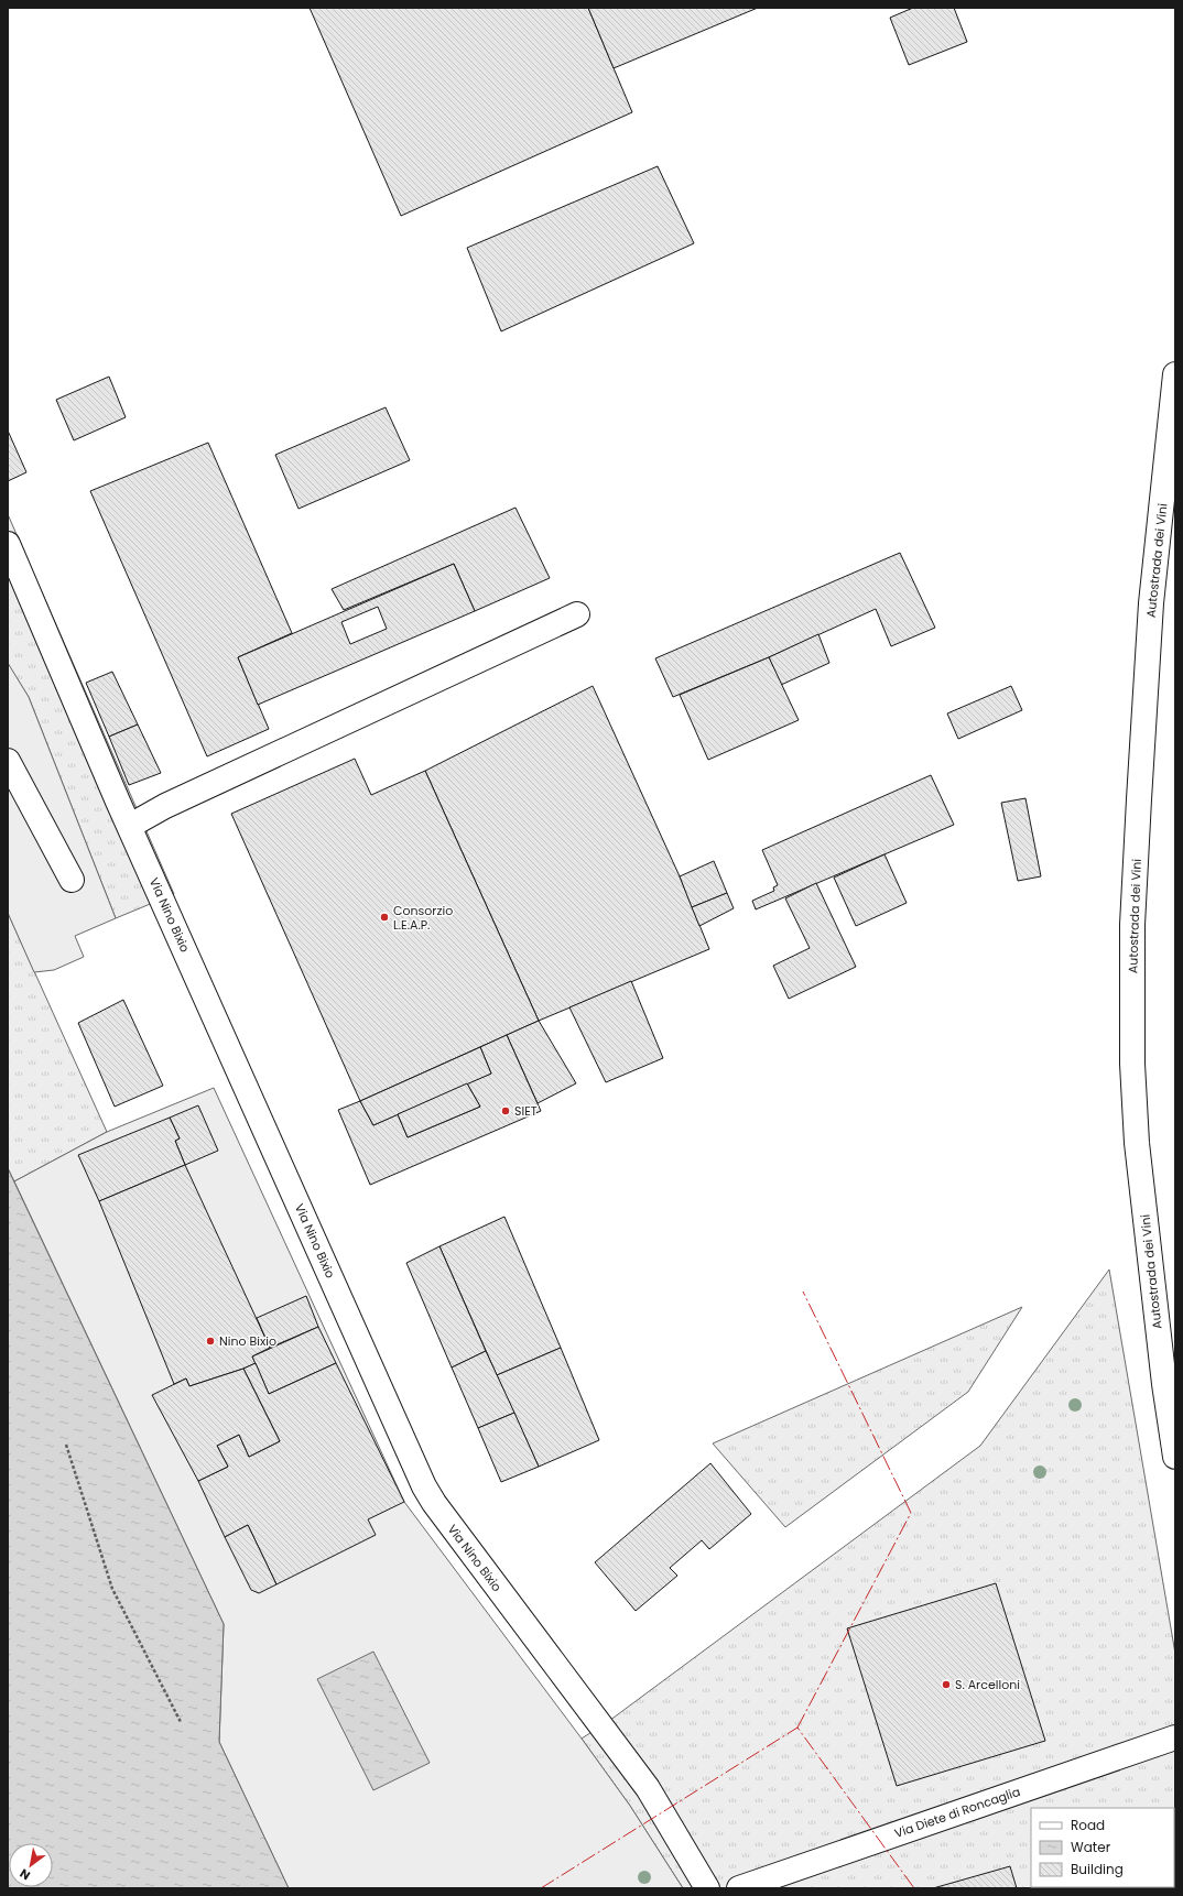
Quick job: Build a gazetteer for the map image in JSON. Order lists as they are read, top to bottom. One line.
{"streets":{"main road":["Autostrada dei Vini","Via Nino Bixio","Via Diete di Roncaglia"]},"places":["Consorzio L.E.A.P.","SIET","Nino Bixio","S. Arcelloni"],"legend":["Road","Water","Building"],"north":"bottom left"}
